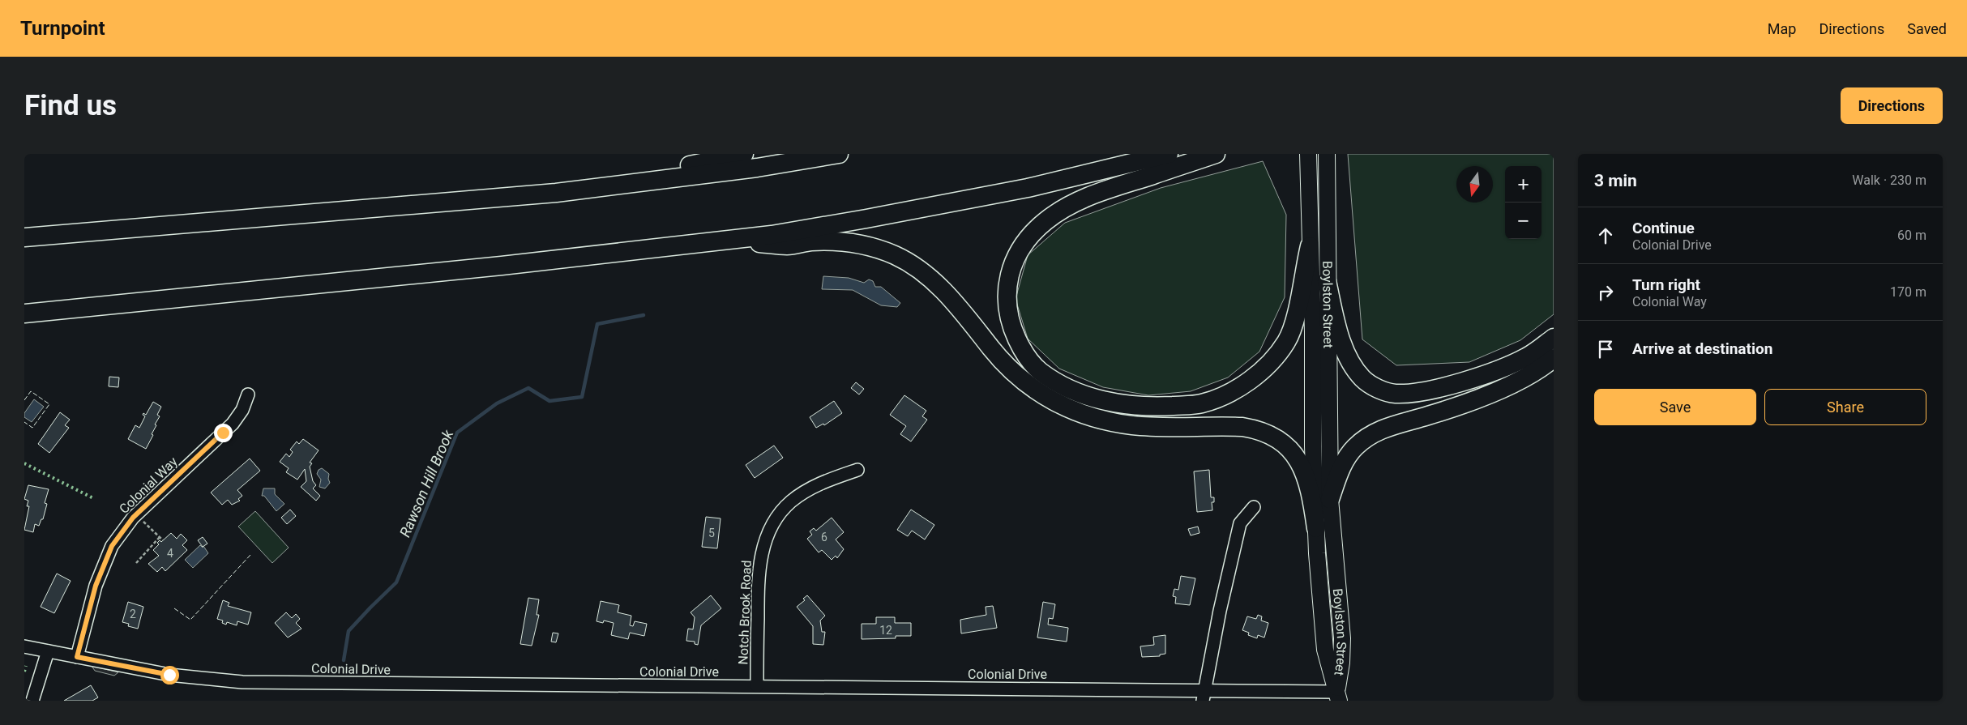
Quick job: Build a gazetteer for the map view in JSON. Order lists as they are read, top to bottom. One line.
{"streets":{"main road":["Boylston Street"],"street":["Colonial Way","Notch Brook Road","Colonial Drive"]},"crossings":[["Boylston Street","Colonial Drive"],["Colonial Way","Colonial Drive"],["Notch Brook Road","Colonial Drive"]],"water":["Rawson Hill Brook"],"house_numbers":["5","6","4","2","12"],"north":"bottom","page":{"header":"Turnpoint","nav":["Map","Directions","Saved"],"buttons":["Directions",["Save","Share"]],"title":"Find us","heading":["3 min","Walk · 230 m"],"map_buttons":["+","−"],"list":[["Continue","Colonial Drive","60 m"],["Turn right","Colonial Way","170 m"],"Arrive at destination"]}}
